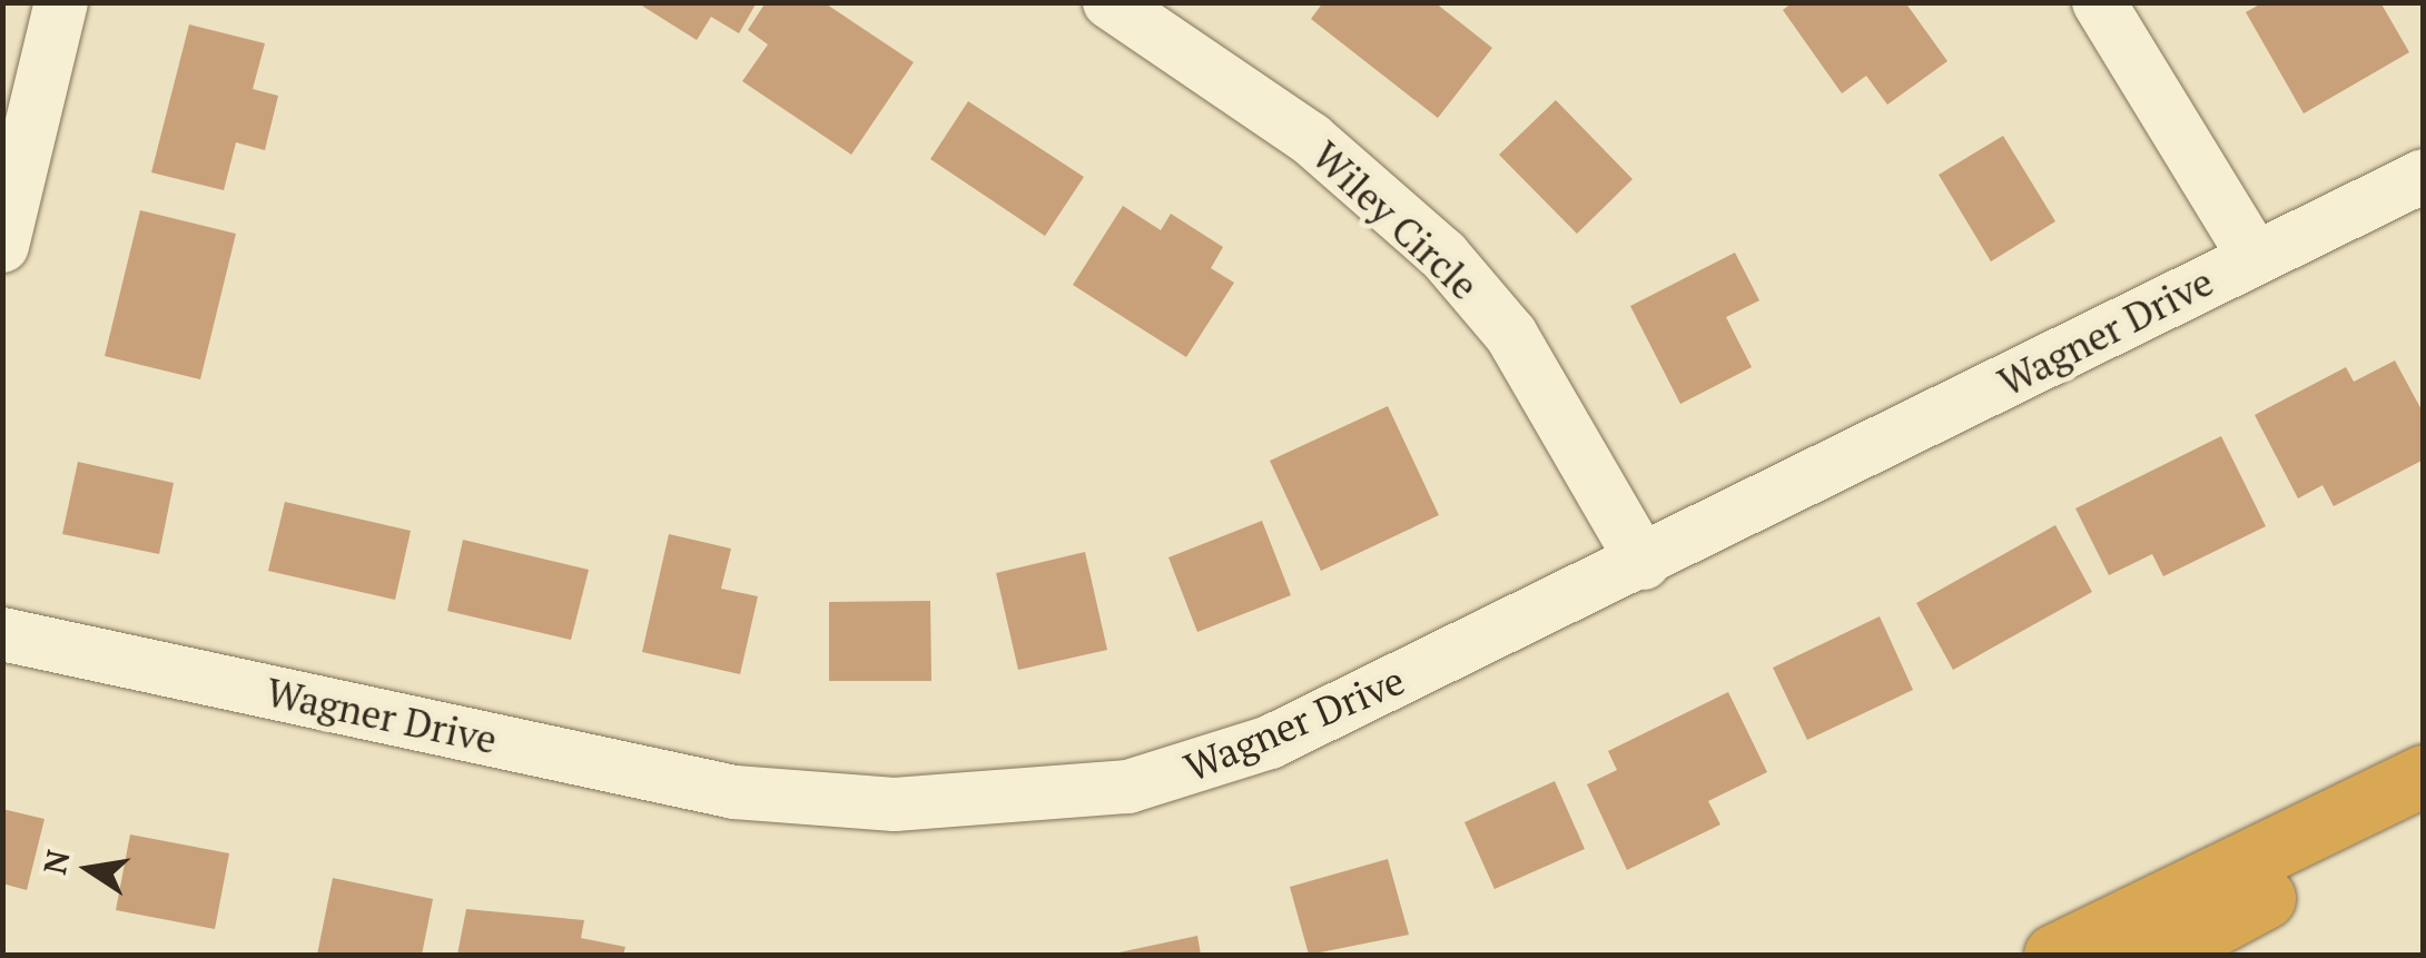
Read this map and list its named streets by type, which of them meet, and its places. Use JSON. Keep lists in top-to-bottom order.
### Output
{
  "streets": {
    "street": ["Wiley Circle", "Wagner Drive"]
  },
  "crossings": [
    ["Wiley Circle", "Wagner Drive"]
  ],
  "north": "left"
}
